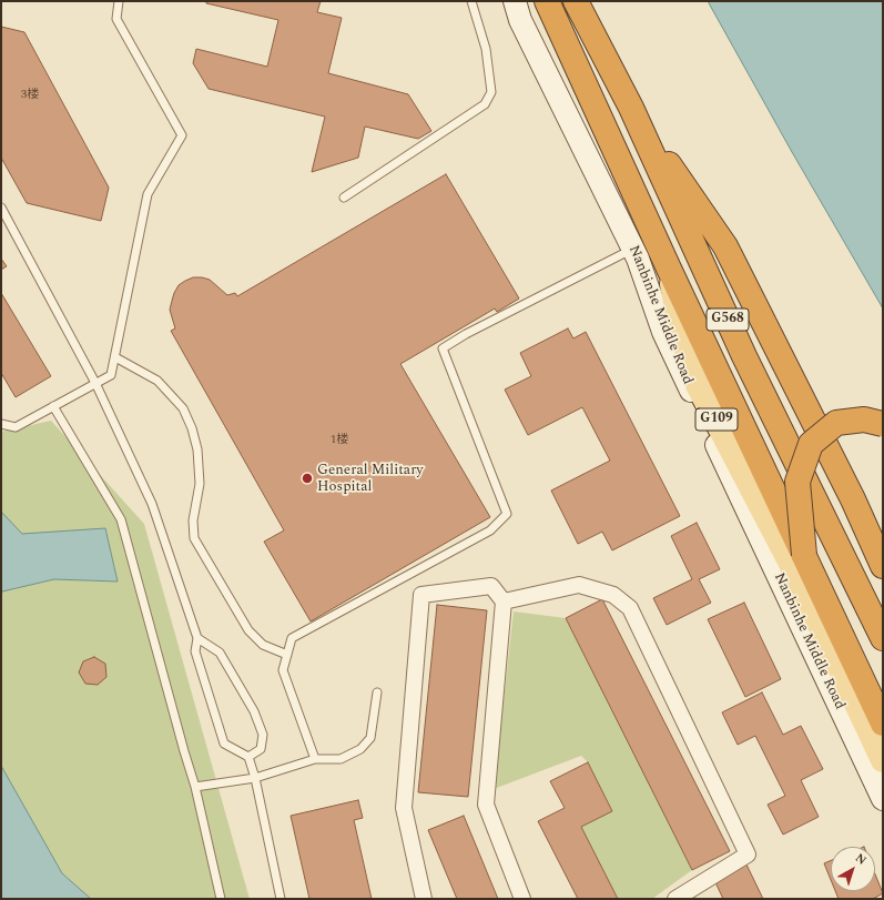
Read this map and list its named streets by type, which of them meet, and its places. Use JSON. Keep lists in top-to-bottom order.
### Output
{
  "streets": {
    "highway": ["Nanbinhe Middle Road", "G568"]
  },
  "places": ["General Military Hospital"],
  "house_numbers": ["3楼", "1楼"],
  "north": "top right"
}
